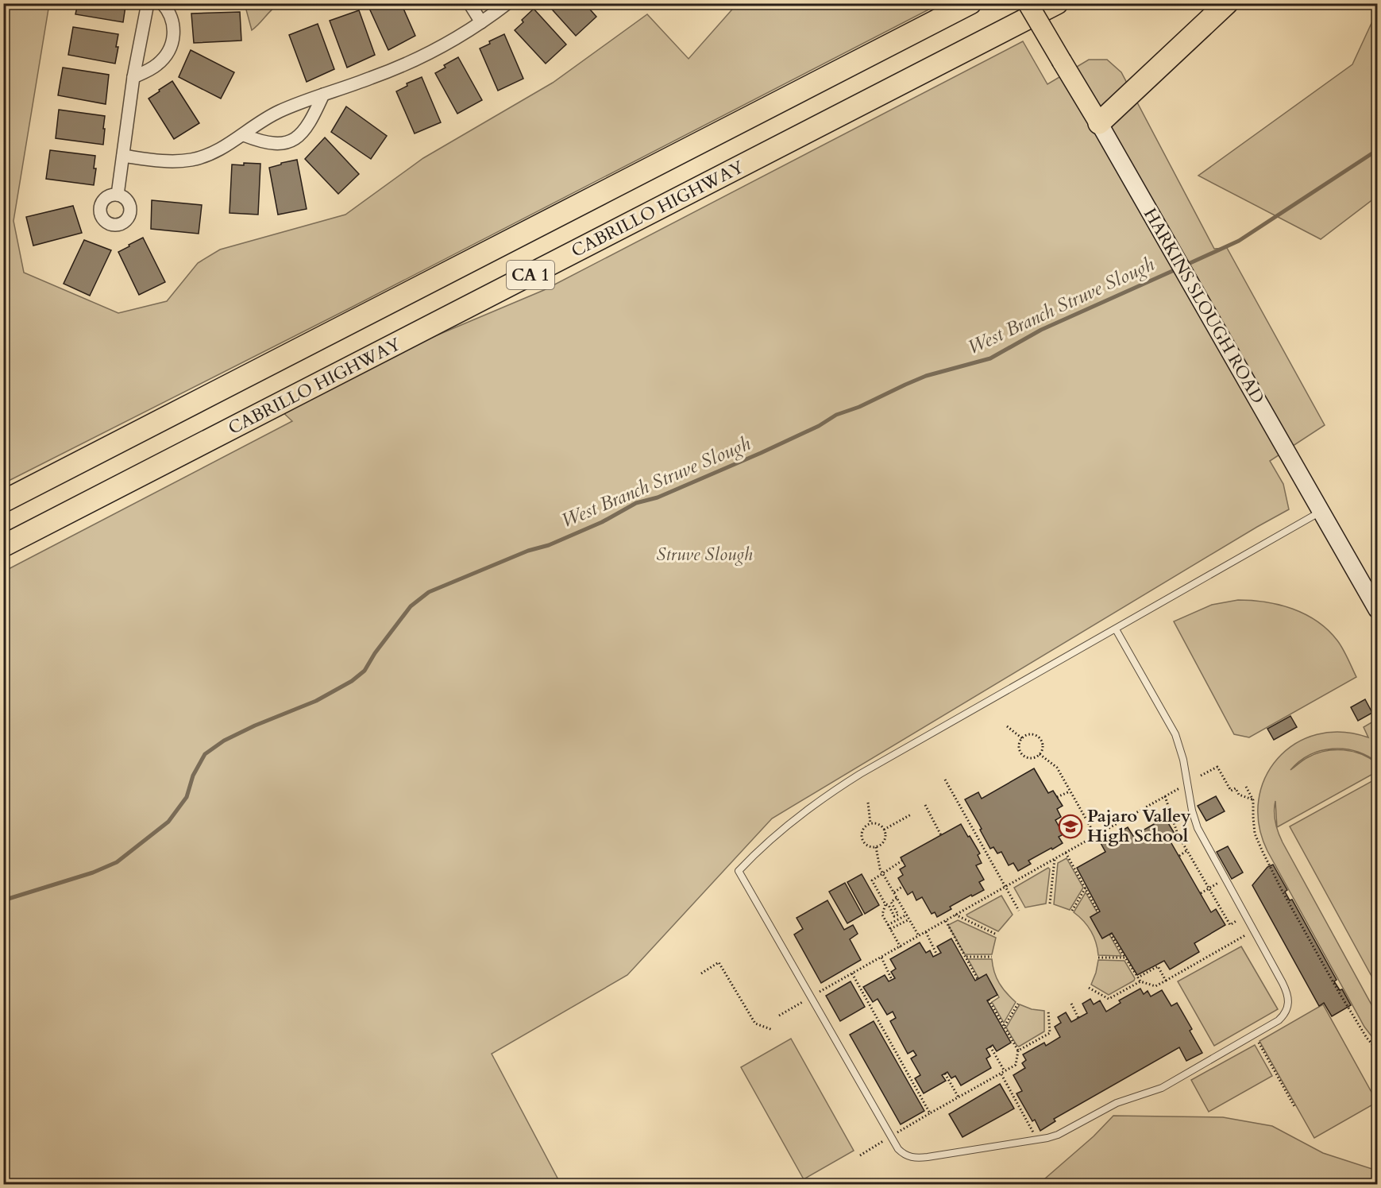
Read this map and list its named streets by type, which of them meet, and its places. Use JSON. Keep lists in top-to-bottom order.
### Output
{
  "streets": {
    "highway": ["CABRILLO HIGHWAY", "CA 1"],
    "main road": ["HARKINS SLOUGH ROAD"]
  },
  "water": ["West Branch Struve Slough"],
  "parks": ["Struve Slough"],
  "places": {
    "school or university": ["Pajaro Valley High School"]
  }
}
